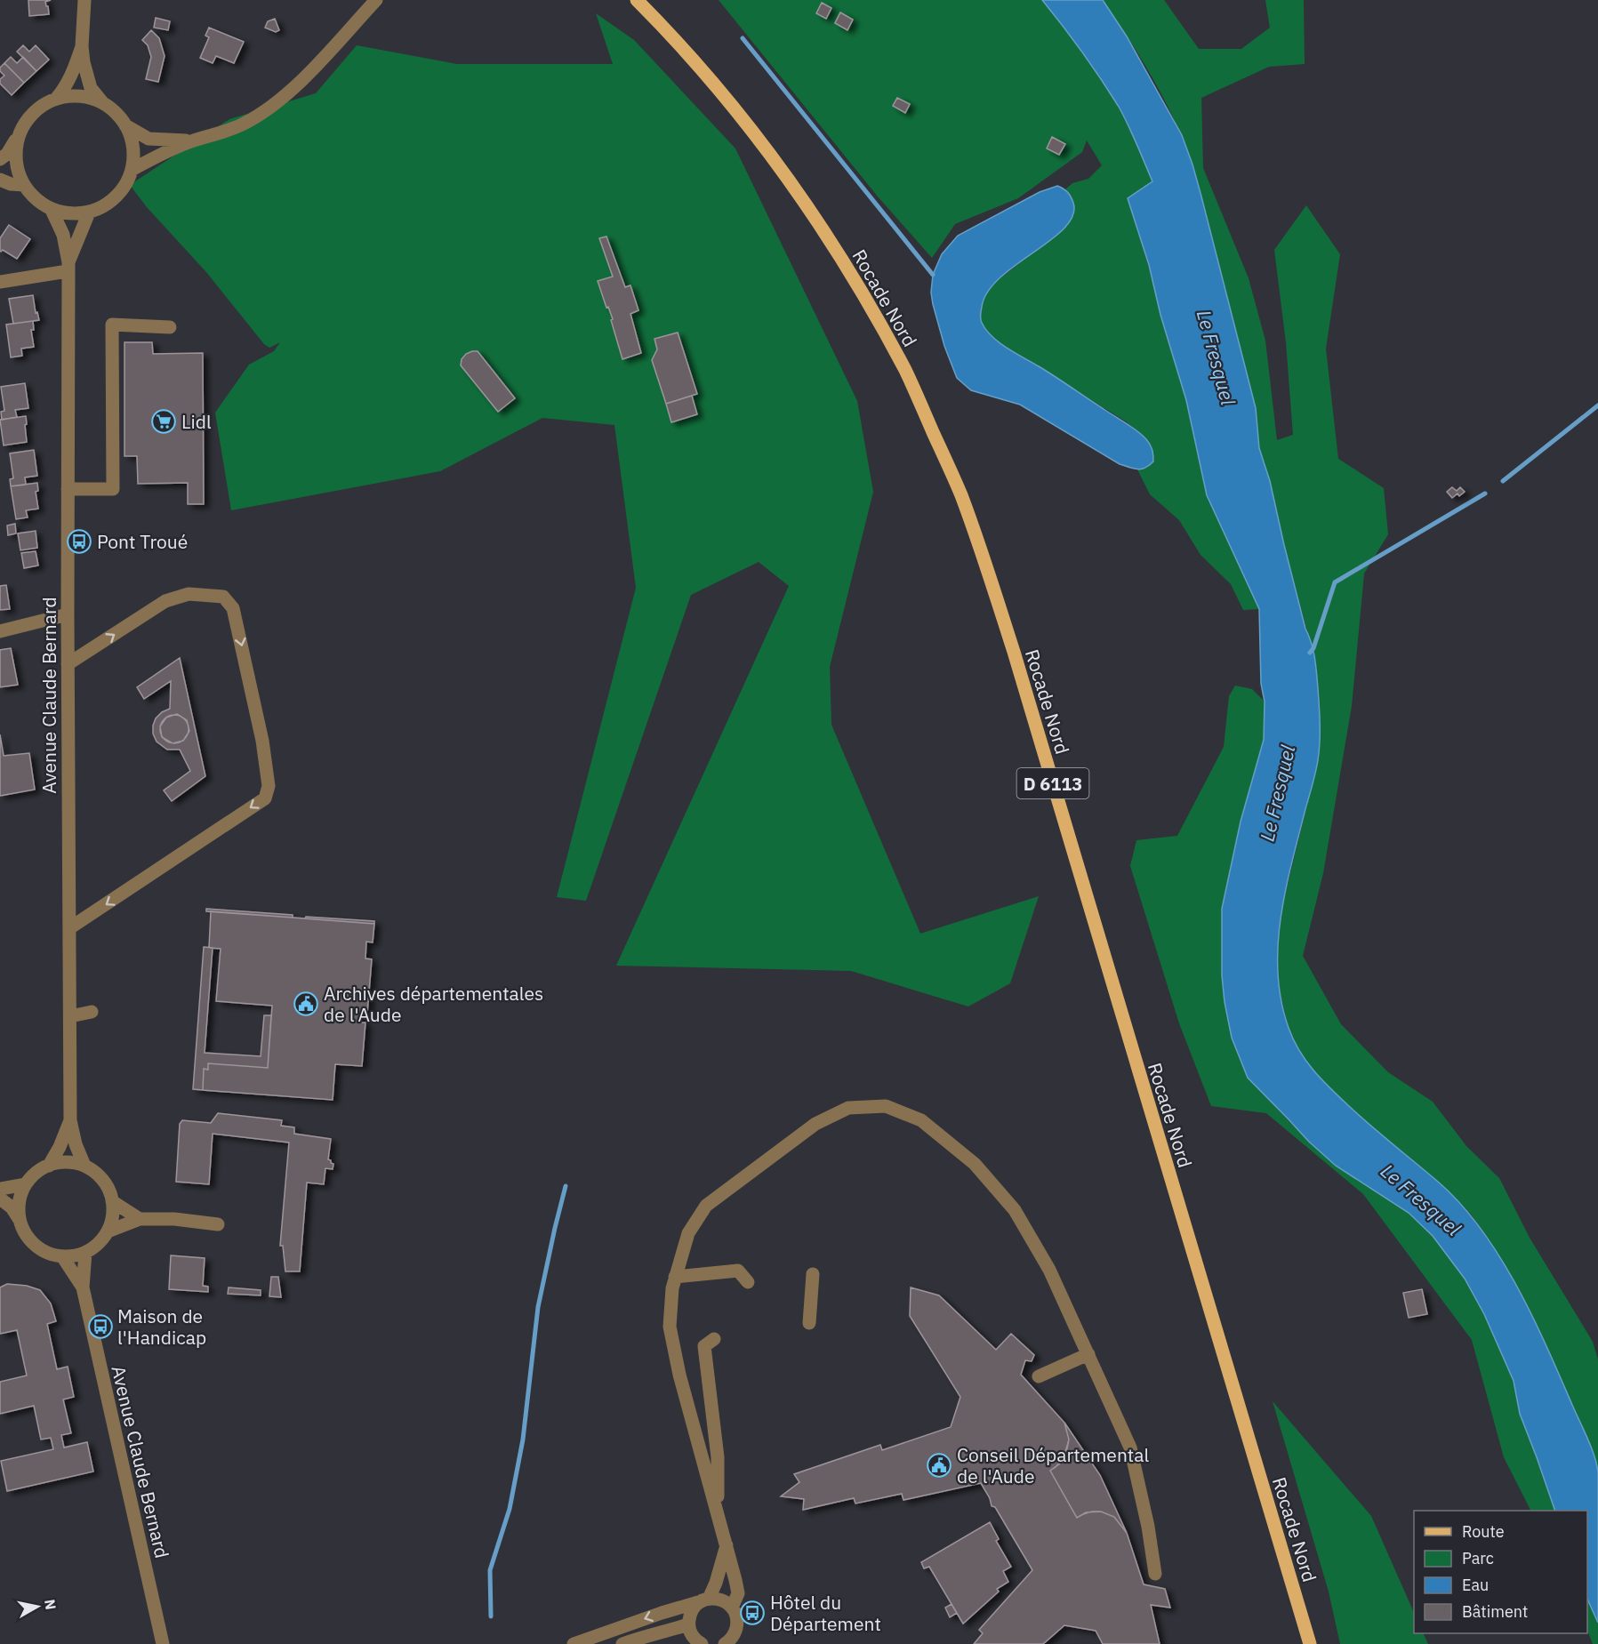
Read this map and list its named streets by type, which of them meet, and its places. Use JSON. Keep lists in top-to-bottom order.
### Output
{
  "streets": {
    "main road": ["Rocade Nord", "D 6113"],
    "street": ["Avenue Claude Bernard"]
  },
  "water": ["Le Fresquel"],
  "places": {
    "supermarket": ["Lidl"],
    "bus stop": ["Pont Troué", "Maison de l'Handicap", "Hôtel du Département"],
    "public building": ["Archives départementales de l'Aude", "Conseil Départemental de l'Aude"]
  },
  "legend": [
    "Route",
    "Parc",
    "Eau",
    "Bâtiment"
  ],
  "north": "right"
}
